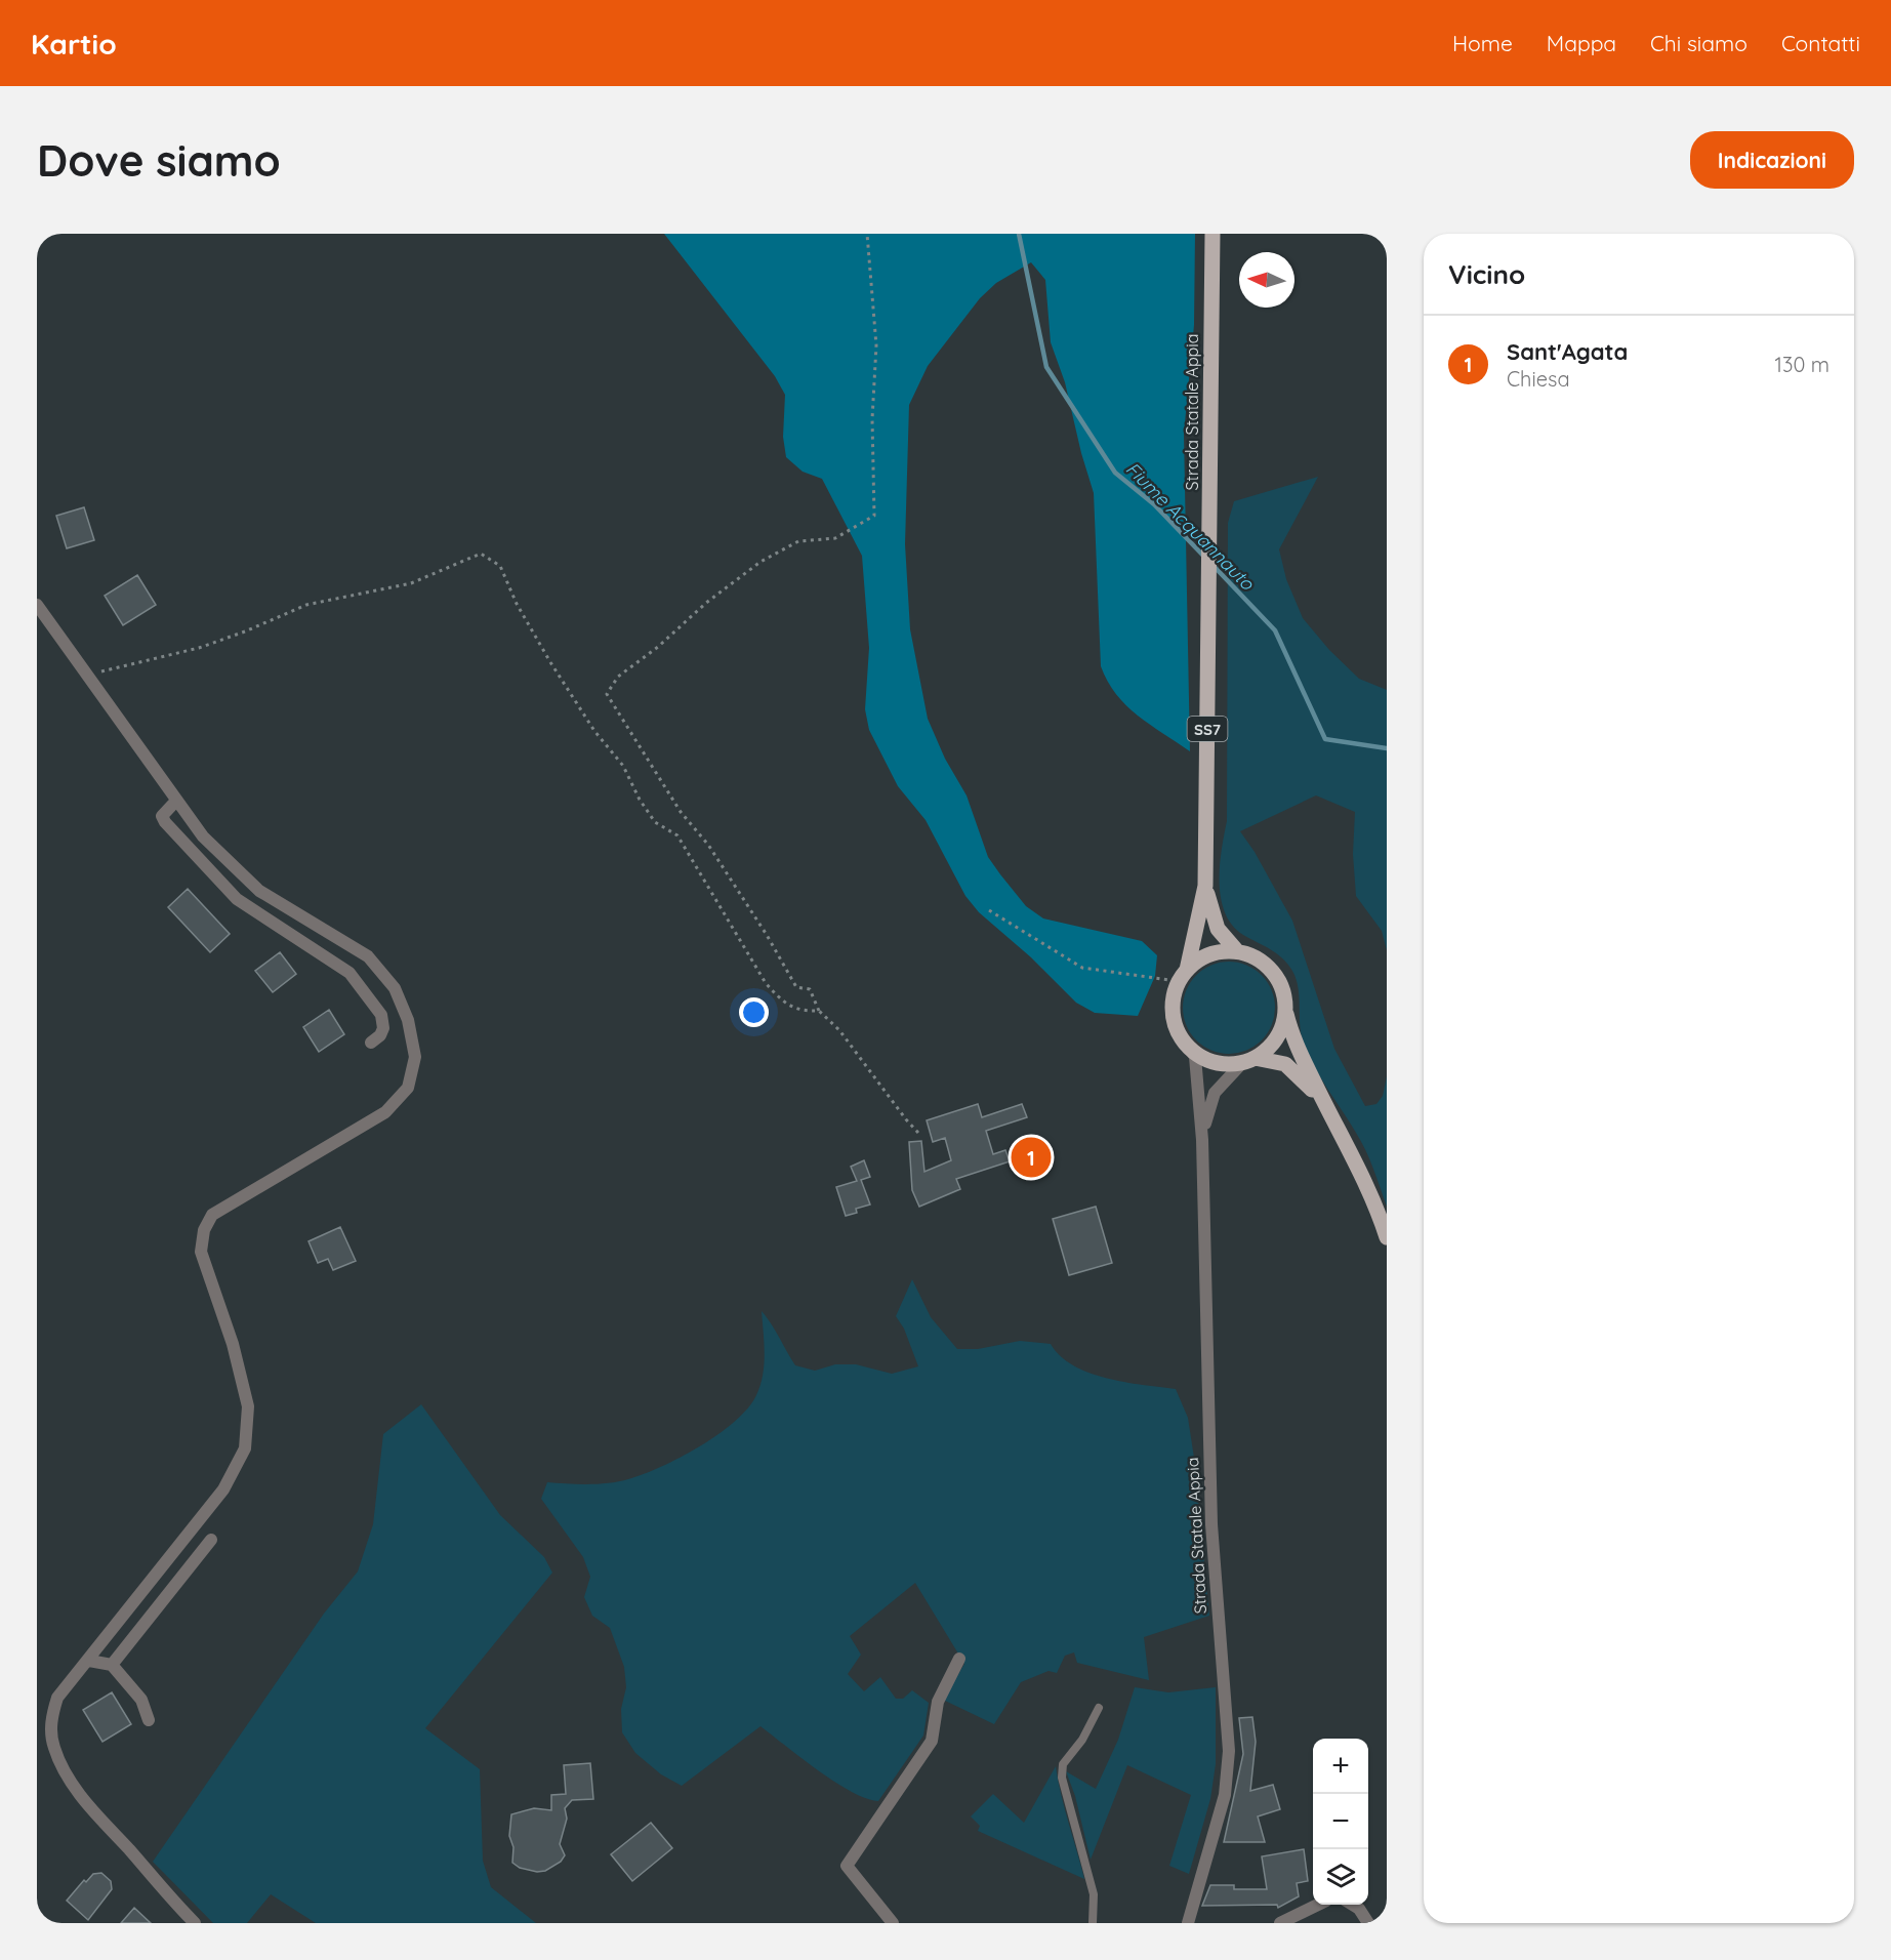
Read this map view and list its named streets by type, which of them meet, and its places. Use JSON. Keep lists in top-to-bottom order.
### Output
{
  "streets": {
    "main road": ["Strada Statale Appia", "SS7"]
  },
  "crossings": [
    ["Strada Statale Appia", "SS7"]
  ],
  "water": ["Fiume Acquannauto"],
  "north": "left",
  "page": {
    "header": "Kartio",
    "nav": [
      "Home",
      "Mappa",
      "Chi siamo",
      "Contatti"
    ],
    "buttons": "Indicazioni",
    "title": "Dove siamo",
    "heading": "Vicino",
    "list": [
      {
        "mark": "1",
        "name": "Sant'Agata",
        "note": "Chiesa",
        "value": "130 m"
      }
    ],
    "pins": "1",
    "map_buttons": ["+", "−"]
  }
}
